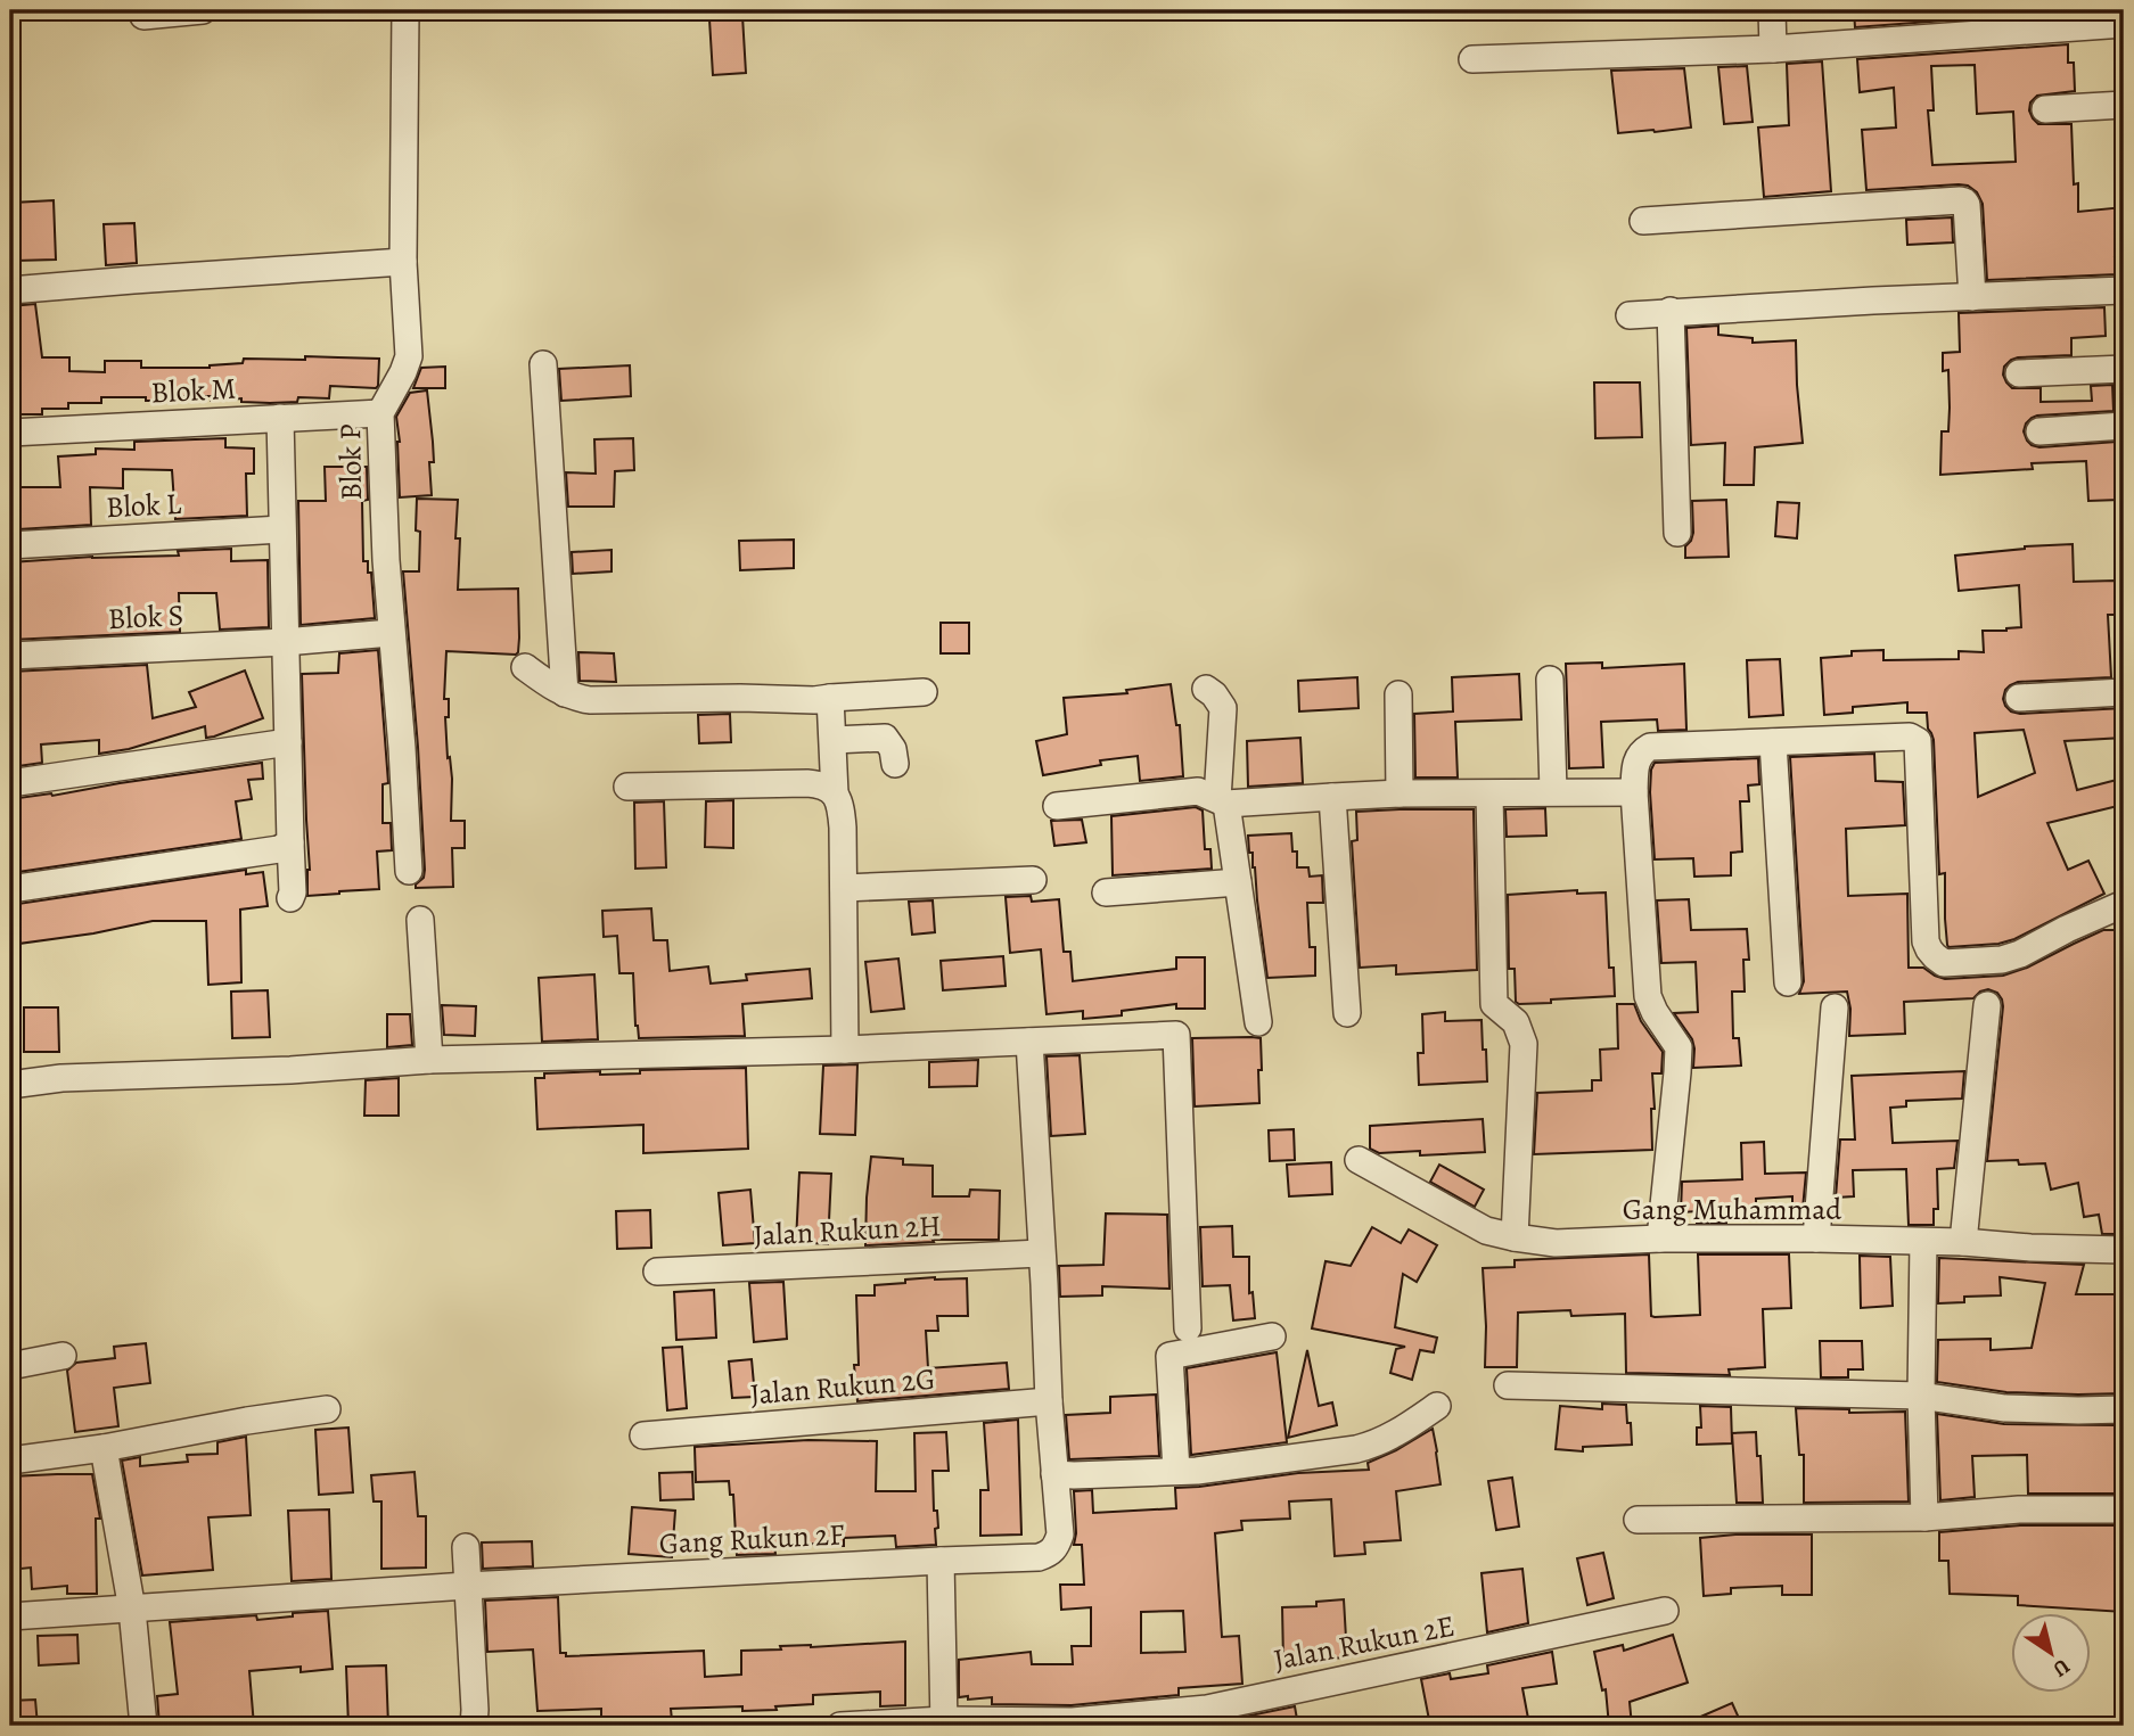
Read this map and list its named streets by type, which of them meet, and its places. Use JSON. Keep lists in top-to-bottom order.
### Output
{
  "streets": {
    "street": [
      "Blok M",
      "Blok P",
      "Blok L",
      "Blok S",
      "Gang Muhammad",
      "Jalan Rukun 2H",
      "Jalan Rukun 2G",
      "Gang Rukun 2F",
      "Jalan Rukun 2E"
    ]
  },
  "crossings": [
    ["Blok M", "Blok P"],
    ["Blok P", "Blok S"]
  ],
  "north": "bottom right"
}
